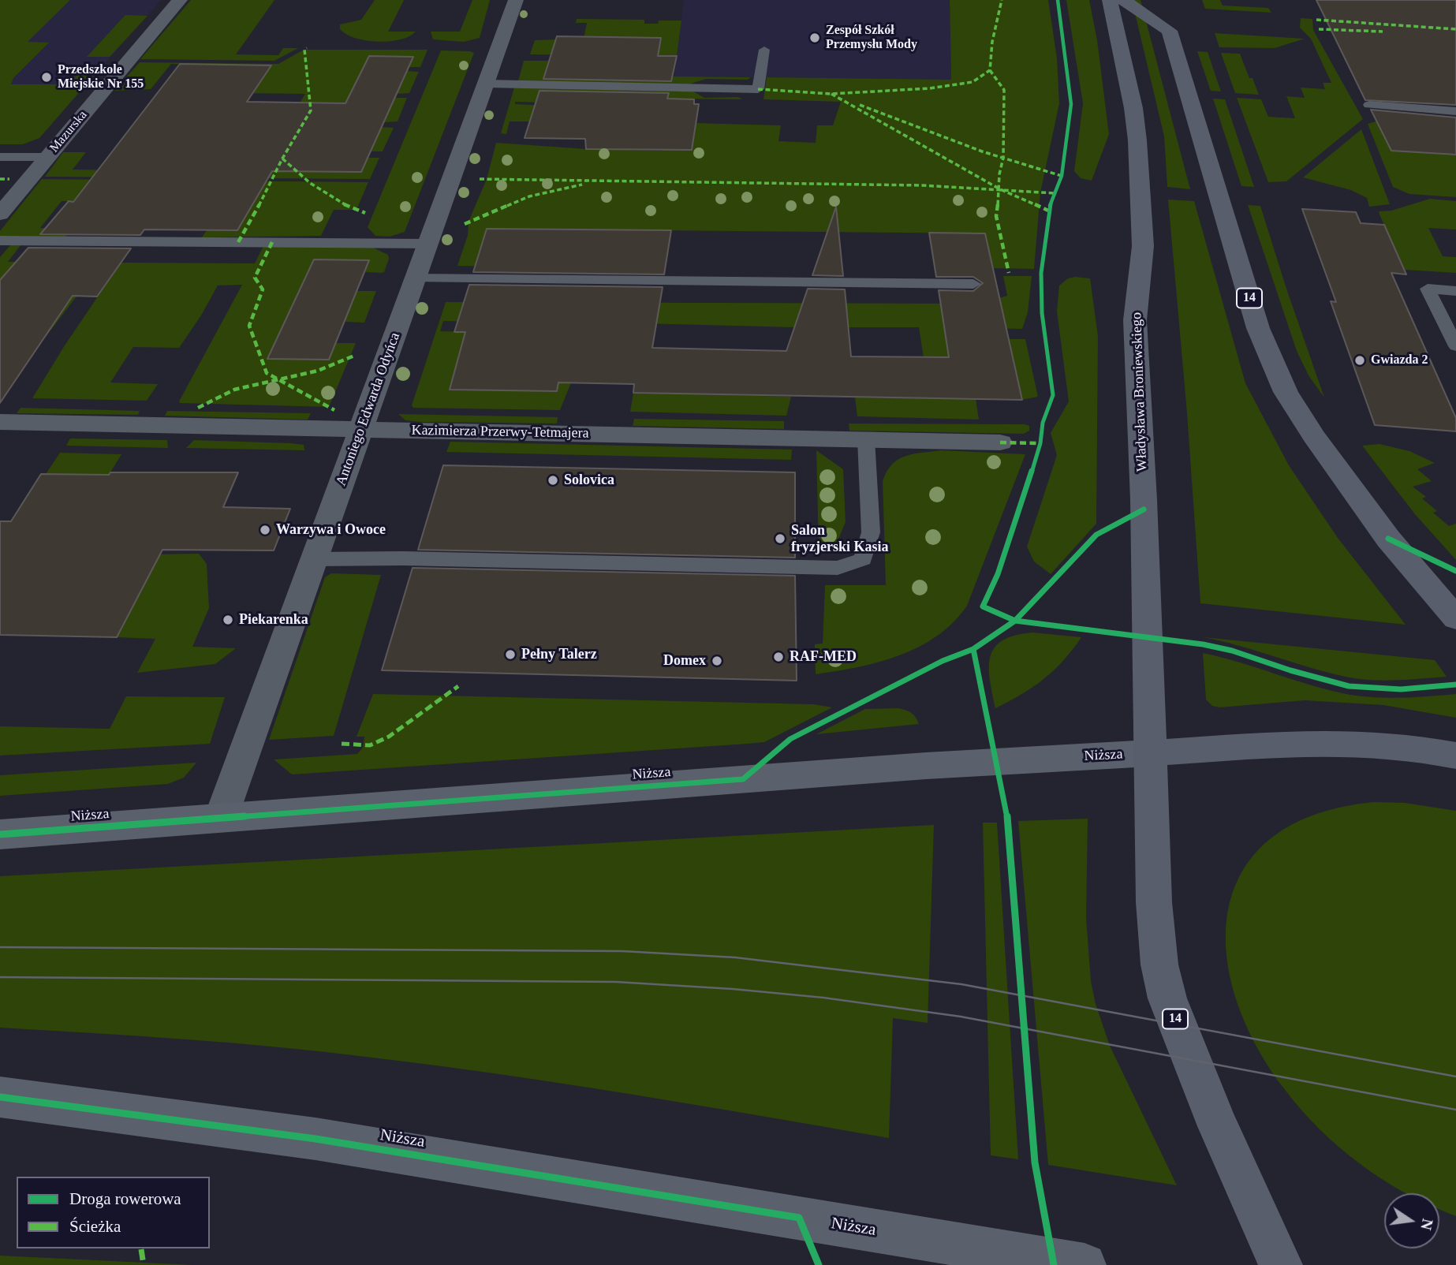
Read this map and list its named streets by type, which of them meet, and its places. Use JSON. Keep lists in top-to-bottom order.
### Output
{
  "streets": {
    "main road": ["14", "Władysława Broniewskiego"],
    "street": [
      "Mazurska",
      "Antoniego Edwarda Odyńca",
      "Kazimierza Przerwy-Tetmajera",
      "Niższa"
    ]
  },
  "crossings": [
    ["14", "Władysława Broniewskiego"],
    ["14", "Niższa"],
    ["Władysława Broniewskiego", "Niższa"],
    ["Antoniego Edwarda Odyńca", "Kazimierza Przerwy-Tetmajera"],
    ["Antoniego Edwarda Odyńca", "Niższa"]
  ],
  "places": [
    "Zespół Szkół Przemysłu Mody",
    "Przedszkole Miejskie Nr 155",
    "Gwiazda 2",
    "Solovica",
    "Warzywa i Owoce",
    "Salon fryzjerski Kasia",
    "Piekarenka",
    "Pełny Talerz",
    "RAF-MED",
    "Domex"
  ],
  "legend": ["Droga rowerowa", "Ścieżka"],
  "north": "right"
}
